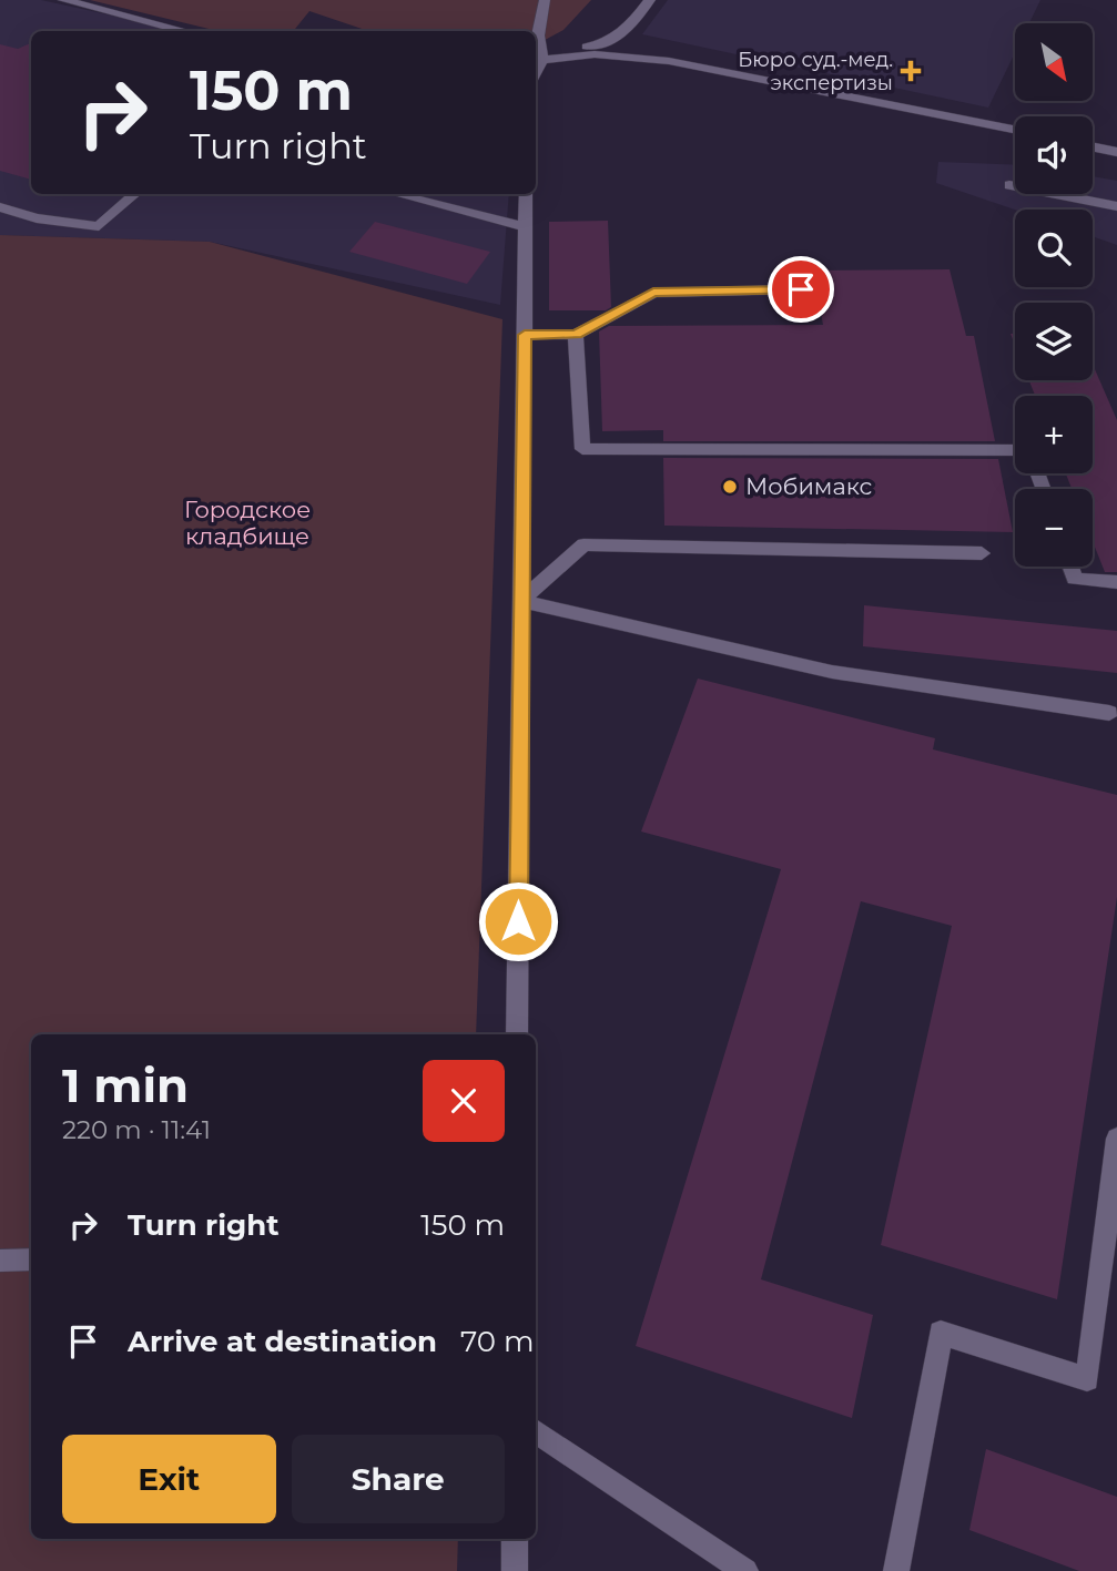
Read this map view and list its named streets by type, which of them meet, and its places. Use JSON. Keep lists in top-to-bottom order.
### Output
{
  "parks": ["Городское кладбище"],
  "places": {
    "health": ["Бюро суд.-мед. экспертизы"],
    "other": ["Мобимакс"]
  },
  "north": "bottom right",
  "page": {
    "map_buttons": ["+", "−"],
    "turn": ["150 m", "Turn right"],
    "heading": ["1 min", "220 m · 11:41"],
    "list": [
      {
        "name": "Turn right",
        "value": "150 m"
      },
      {
        "name": "Arrive at destination",
        "value": "70 m"
      }
    ],
    "buttons": ["Exit", "Share"]
  }
}
